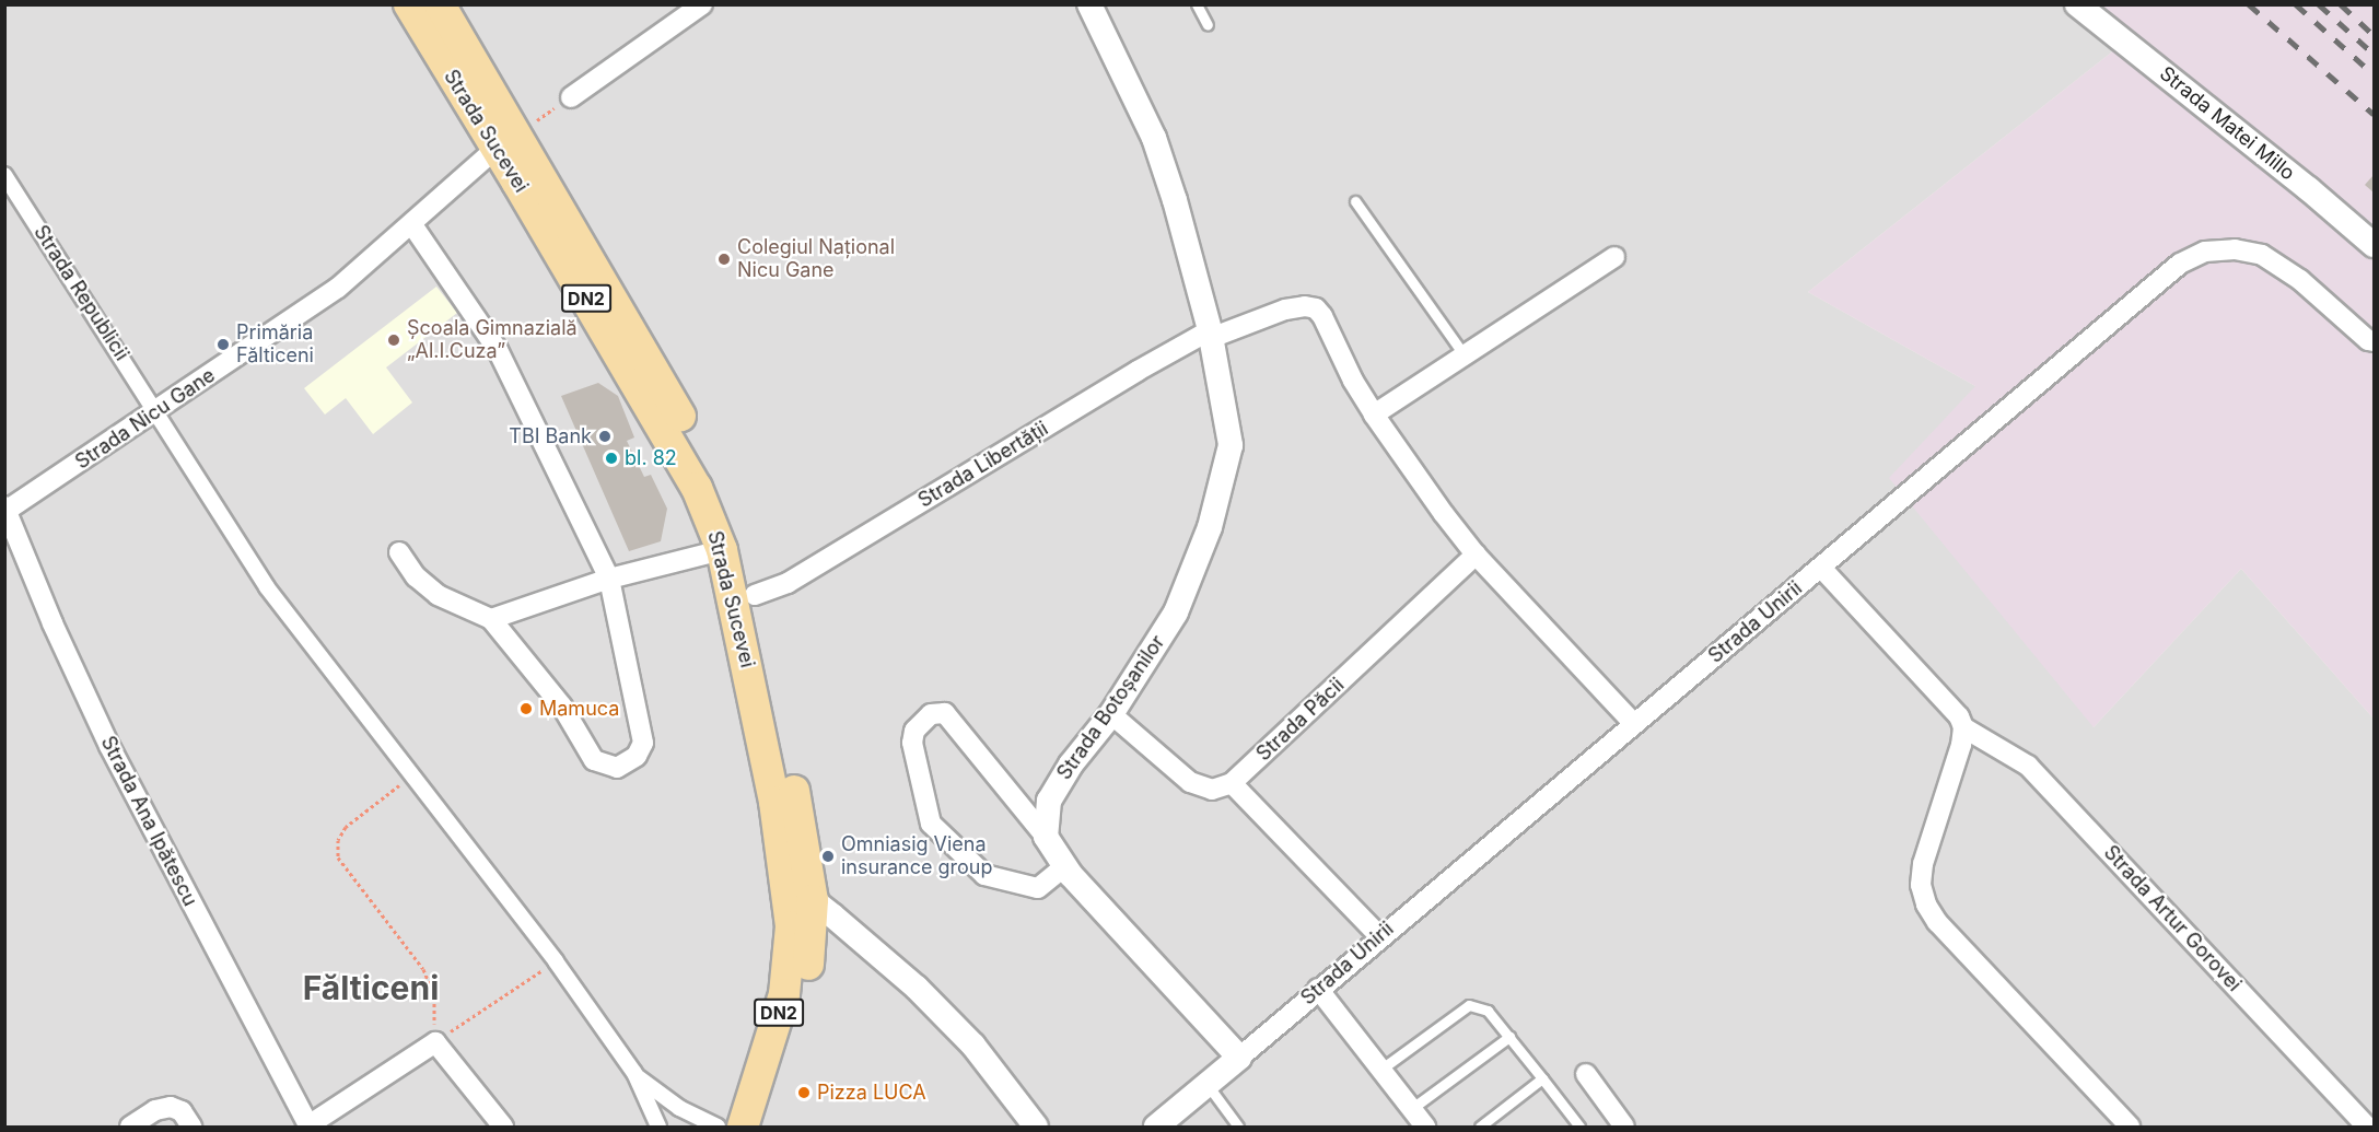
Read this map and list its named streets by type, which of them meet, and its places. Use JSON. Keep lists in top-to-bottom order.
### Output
{
  "streets": {
    "main road": ["Strada Sucevei", "DN2"],
    "street": [
      "Strada Matei Millo",
      "Strada Republicii",
      "Strada Nicu Gane",
      "Strada Libertății",
      "Strada Unirii",
      "Strada Botoșanilor",
      "Strada Păcii",
      "Strada Ana Ipătescu",
      "Strada Artur Gorovei"
    ]
  },
  "crossings": [
    ["Strada Sucevei", "DN2"],
    ["Strada Sucevei", "Strada Nicu Gane"],
    ["Strada Sucevei", "Strada Libertății"],
    ["Strada Republicii", "Strada Nicu Gane"],
    ["Strada Nicu Gane", "Strada Ana Ipătescu"],
    ["Strada Libertății", "Strada Botoșanilor"],
    ["Strada Unirii", "Strada Artur Gorovei"]
  ],
  "districts": ["Fălticeni"],
  "places": [
    "Colegiul Național Nicu Gane",
    "Școala Gimnazială „Al.I.Cuza”",
    "Primăria Fălticeni",
    "TBI Bank",
    "bl. 82",
    "Mamuca",
    "Omniasig Viena insurance group",
    "Pizza LUCA"
  ]
}
